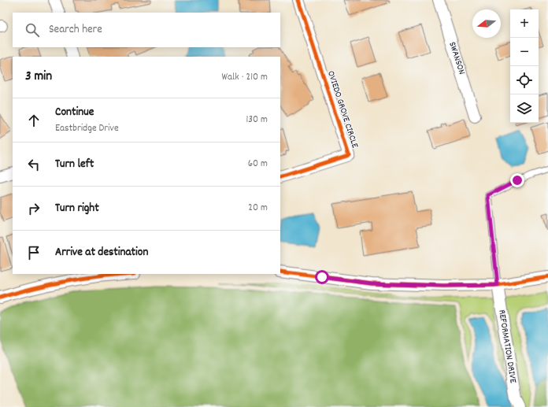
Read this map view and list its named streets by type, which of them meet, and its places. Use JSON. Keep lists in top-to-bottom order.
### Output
{
  "streets": {
    "street": ["SWANSON", "OVIEDO GROVE CIRCLE", "REFORMATION DRIVE"]
  },
  "north": "left",
  "page": {
    "map_buttons": ["+", "−"],
    "search": "Search here",
    "heading": ["3 min", "Walk · 210 m"],
    "list": [
      ["Continue", "Eastbridge Drive", "130 m"],
      ["Turn left", "60 m"],
      ["Turn right", "20 m"],
      "Arrive at destination"
    ]
  }
}
